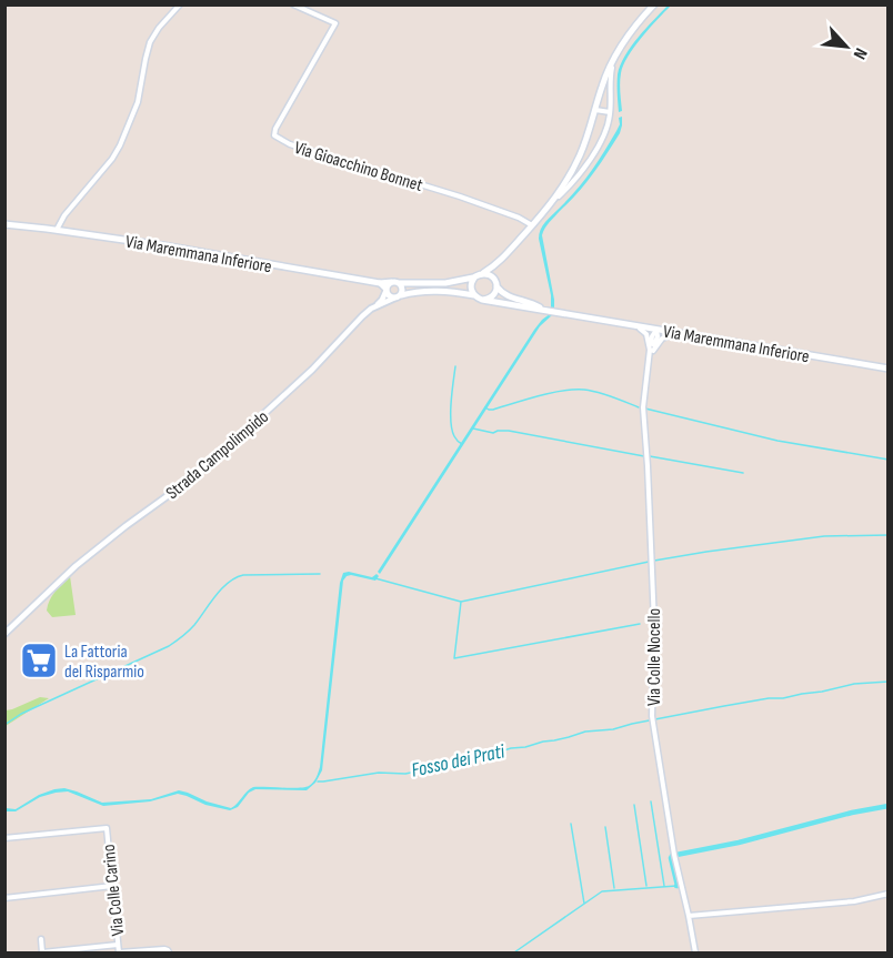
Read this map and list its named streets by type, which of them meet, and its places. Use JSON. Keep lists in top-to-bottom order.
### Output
{
  "streets": {
    "main road": ["Via Maremmana Inferiore"],
    "street": [
      "Via Gioacchino Bonnet",
      "Strada Campolimpido",
      "Via Colle Nocello",
      "Via Colle Carino"
    ]
  },
  "crossings": [
    ["Via Maremmana Inferiore", "Strada Campolimpido"]
  ],
  "water": ["Fosso dei Prati"],
  "places": {
    "supermarket": ["La Fattoria del Risparmio"]
  },
  "north": "bottom right"
}
